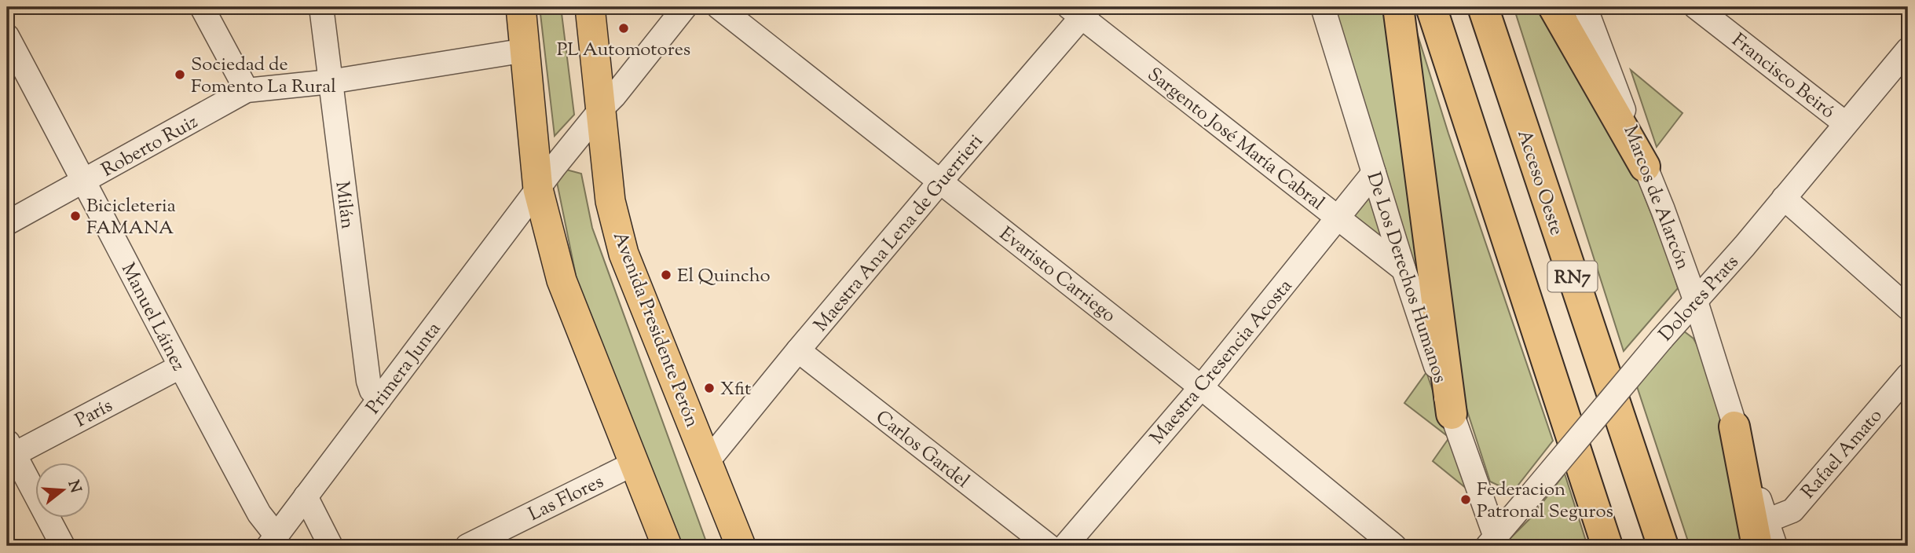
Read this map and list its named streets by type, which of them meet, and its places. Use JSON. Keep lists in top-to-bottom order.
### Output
{
  "streets": {
    "highway": ["Acceso Oeste", "RN7"],
    "main road": ["Avenida Presidente Perón"],
    "street": [
      "Francisco Beiró",
      "Sargento José María Cabral",
      "Roberto Ruiz",
      "Marcos de Alarcón",
      "Milán",
      "Maestra Ana Lena de Guerrieri",
      "Evaristo Carriego",
      "De Los Derechos Humanos",
      "Dolores Prats",
      "Manuel Láinez",
      "Maestra Cresencia Acosta",
      "Primera Junta",
      "París",
      "Carlos Gardel",
      "Rafael Amato",
      "Las Flores"
    ]
  },
  "crossings": [
    ["Francisco Beiró", "Dolores Prats"],
    ["Sargento José María Cabral", "Maestra Ana Lena de Guerrieri"],
    ["Sargento José María Cabral", "De Los Derechos Humanos"],
    ["Sargento José María Cabral", "Maestra Cresencia Acosta"],
    ["Roberto Ruiz", "Milán"],
    ["Roberto Ruiz", "Manuel Láinez"],
    ["Marcos de Alarcón", "Dolores Prats"],
    ["Milán", "Primera Junta"],
    ["Maestra Ana Lena de Guerrieri", "Evaristo Carriego"],
    ["Maestra Ana Lena de Guerrieri", "Avenida Presidente Perón"],
    ["Maestra Ana Lena de Guerrieri", "Carlos Gardel"],
    ["Evaristo Carriego", "Maestra Cresencia Acosta"],
    ["De Los Derechos Humanos", "Dolores Prats"],
    ["De Los Derechos Humanos", "Maestra Cresencia Acosta"],
    ["Manuel Láinez", "Primera Junta"],
    ["Manuel Láinez", "París"],
    ["Avenida Presidente Perón", "Primera Junta"]
  ],
  "places": [
    "PL Automotores",
    "Sociedad de Fomento La Rural",
    "Bicicleteria FAMANA",
    "El Quincho",
    "Xfit",
    "Federacion Patronal Seguros"
  ],
  "north": "right"
}
